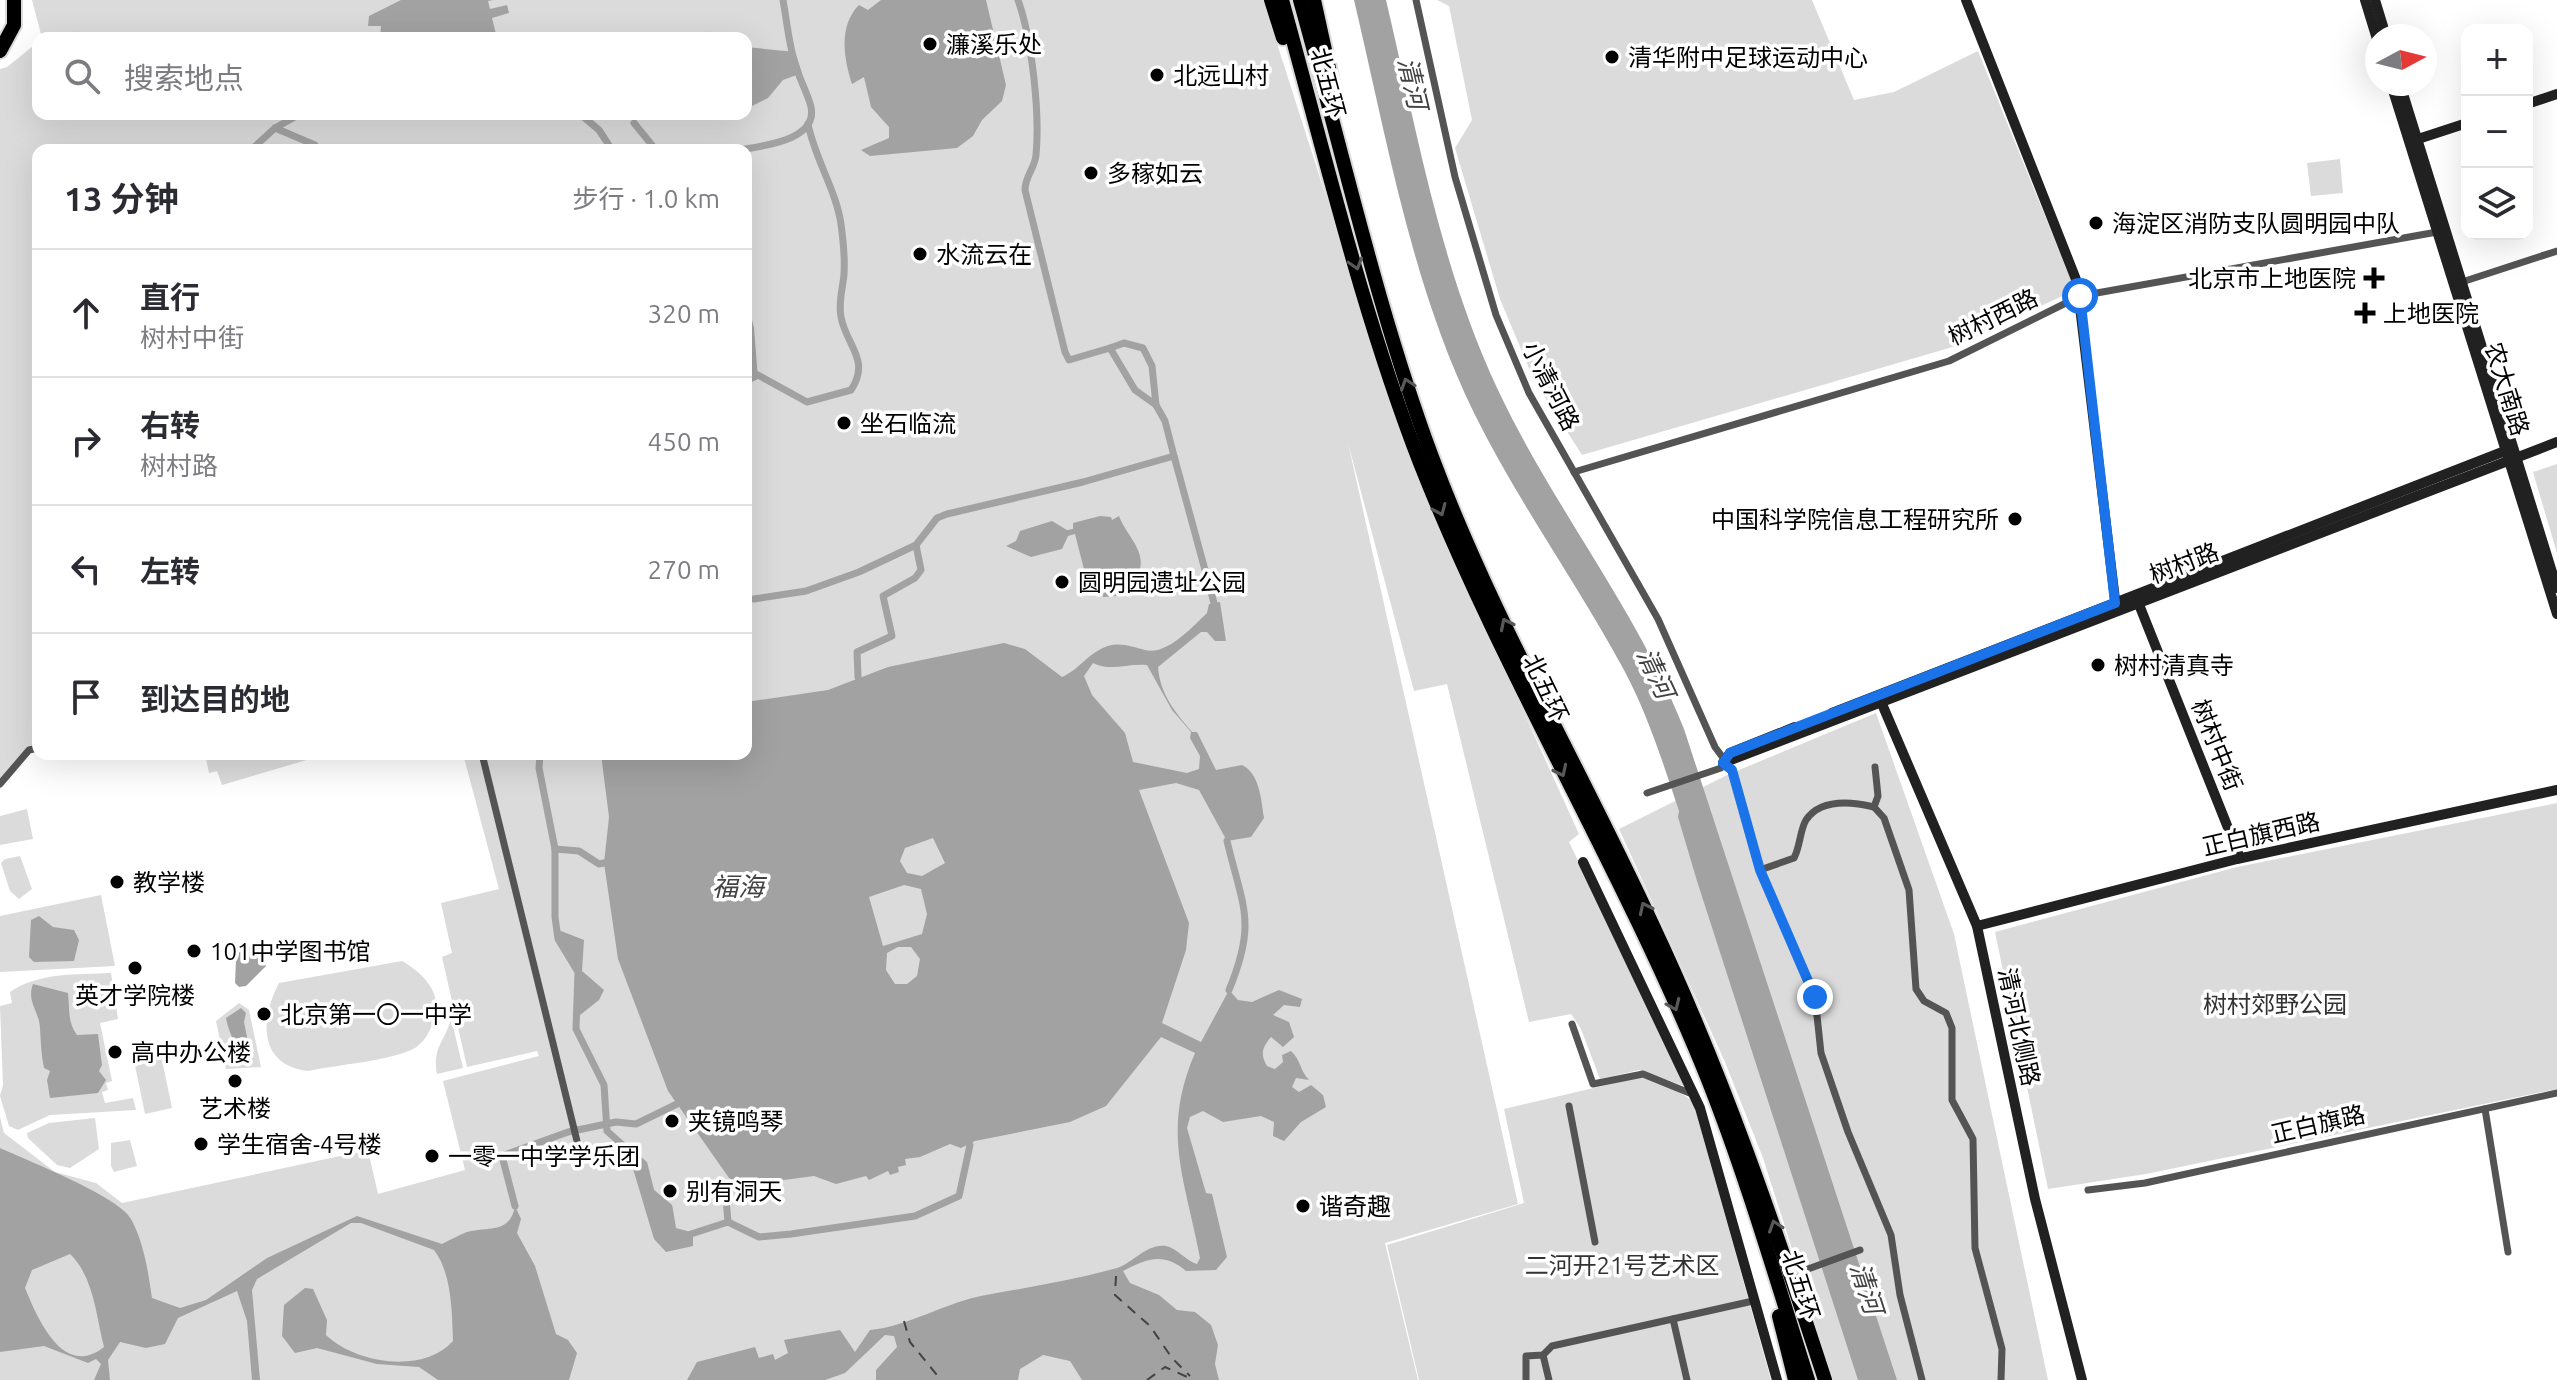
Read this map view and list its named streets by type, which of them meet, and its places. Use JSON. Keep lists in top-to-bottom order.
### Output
{
  "streets": {
    "highway": ["北五环"],
    "street": [
      "树村西路",
      "小清河路",
      "农大南路",
      "树村路",
      "树村中街",
      "正白旗西路",
      "清河北侧路",
      "正白旗路"
    ]
  },
  "crossings": [
    ["树村西路", "小清河路"],
    ["树村西路", "农大南路"],
    ["小清河路", "树村路"],
    ["农大南路", "树村路"],
    ["树村路", "树村中街"],
    ["树村路", "清河北侧路"],
    ["树村中街", "正白旗西路"],
    ["正白旗西路", "清河北侧路"]
  ],
  "water": ["清河", "福海"],
  "parks": ["树村郊野公园", "二河开21号艺术区"],
  "places": {
    "other": [
      "濂溪乐处",
      "清华附中足球运动中心",
      "北远山村",
      "多稼如云",
      "海淀区消防支队圆明园中队",
      "水流云在",
      "坐石临流",
      "中国科学院信息工程研究所",
      "圆明园遗址公园",
      "树村清真寺",
      "教学楼",
      "101中学图书馆",
      "英才学院楼",
      "北京第一〇一中学",
      "高中办公楼",
      "艺术楼",
      "夹镜鸣琴",
      "学生宿舍-4号楼",
      "一零一中学学乐团",
      "别有洞天",
      "谐奇趣"
    ],
    "health": ["北京市上地医院", "上地医院"]
  },
  "north": "right",
  "page": {
    "map_buttons": ["+", "−"],
    "search": "搜索地点",
    "heading": ["13 分钟", "步行 · 1.0 km"],
    "list": [
      ["直行", "树村中街", "320 m"],
      ["右转", "树村路", "450 m"],
      ["左转", "270 m"],
      "到达目的地"
    ]
  }
}
